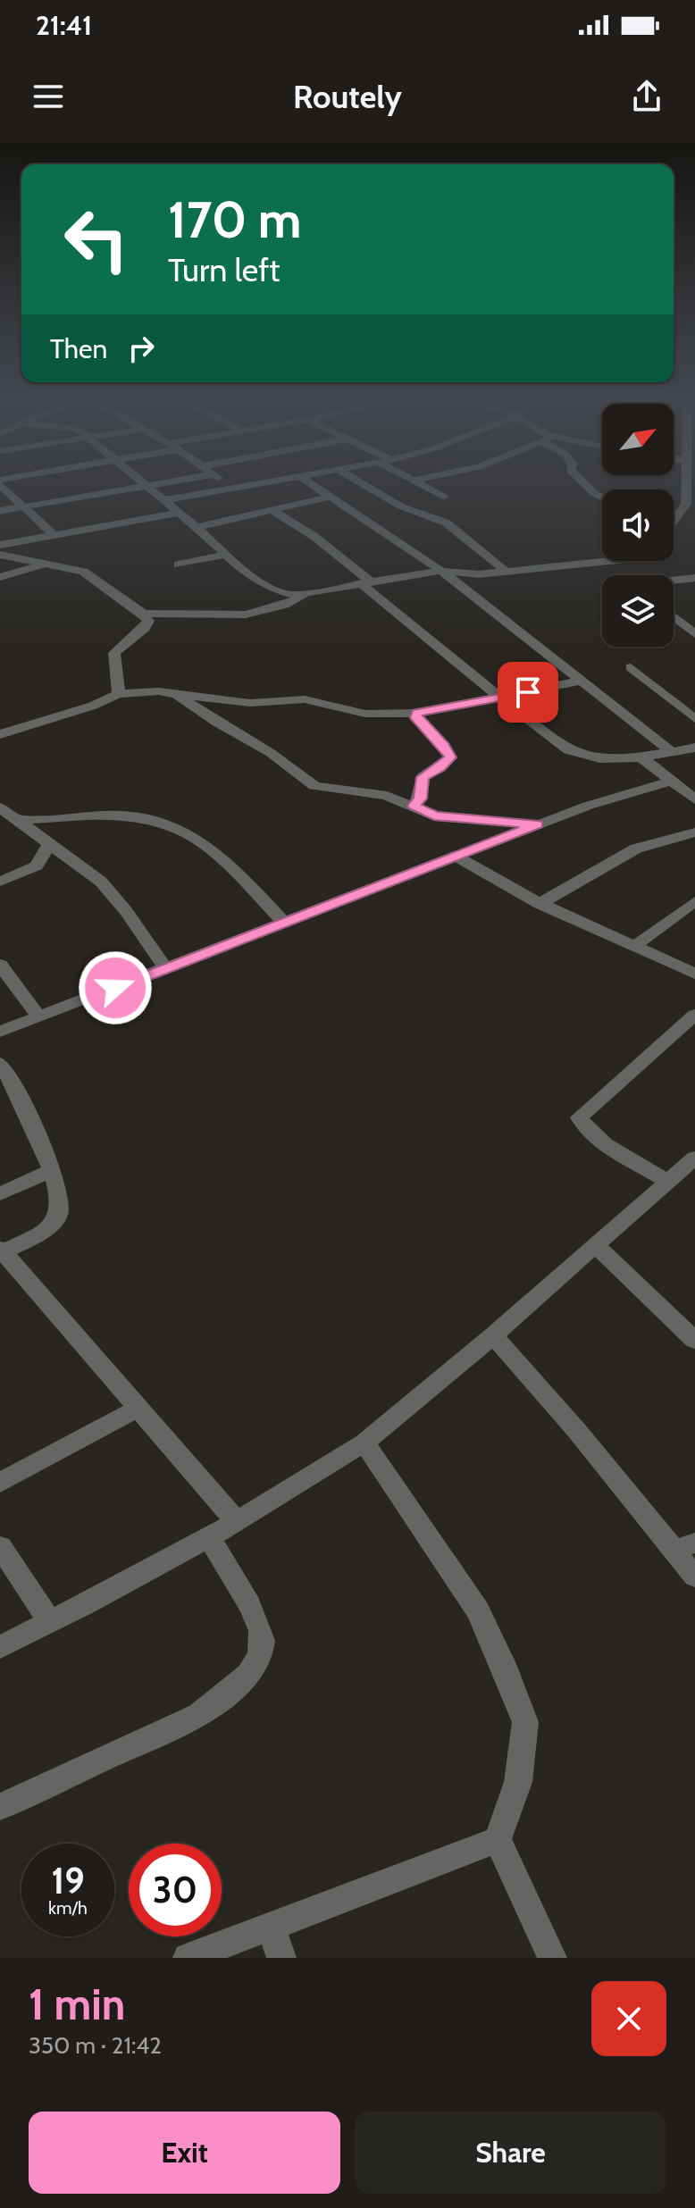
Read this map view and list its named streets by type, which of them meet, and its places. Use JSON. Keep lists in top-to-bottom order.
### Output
{
  "north": "top right",
  "page": {
    "status": "21:41",
    "header": "Routely",
    "turn": ["170 m", "Turn left"],
    "then": "Then",
    "speed": "19 km/h",
    "limit": "30",
    "heading": ["1 min", "350 m · 21:42"],
    "buttons": ["Exit", "Share"]
  }
}
